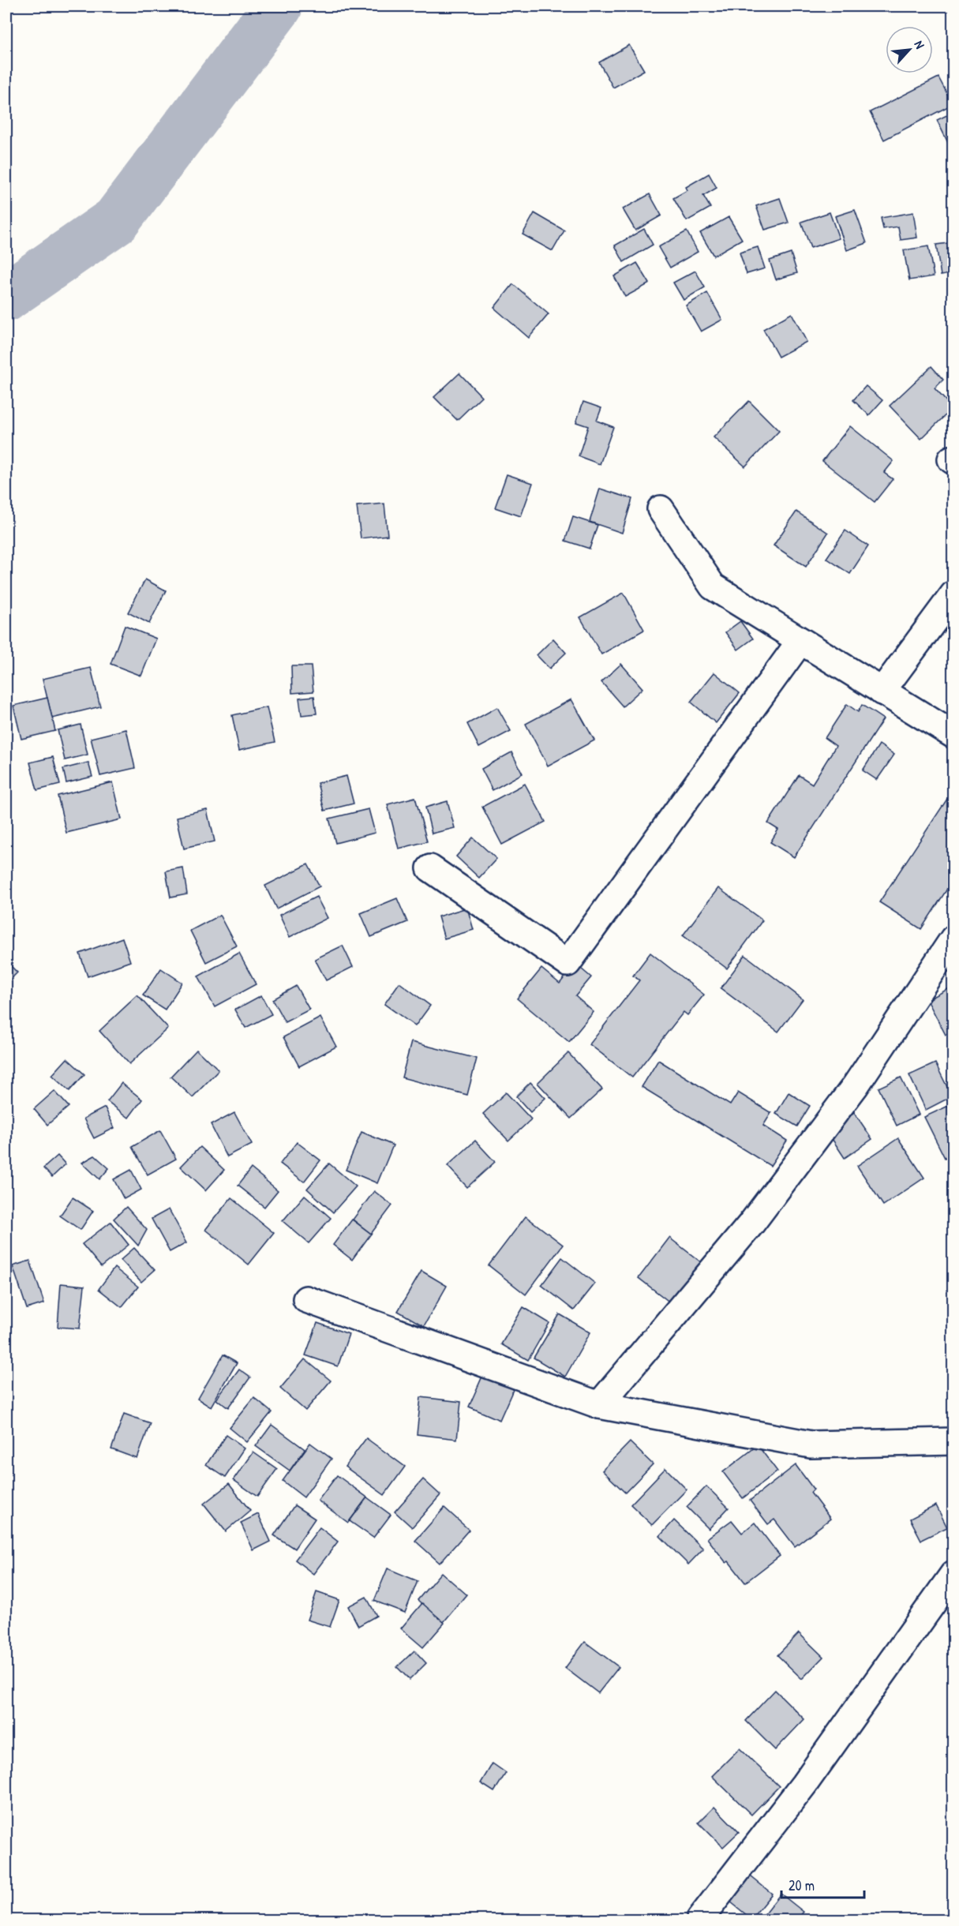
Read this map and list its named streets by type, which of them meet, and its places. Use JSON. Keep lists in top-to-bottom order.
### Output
{
  "scale_bar": "20 m",
  "north": "top right"
}
